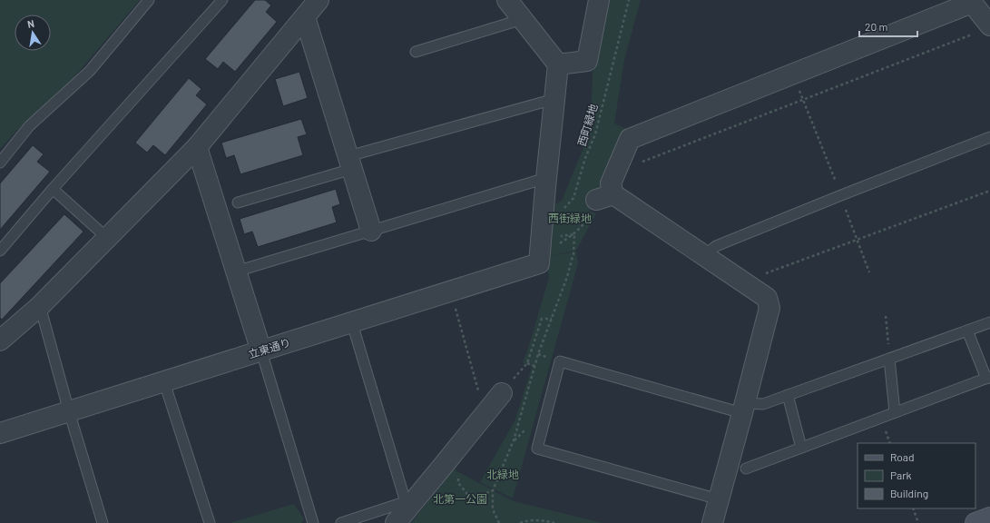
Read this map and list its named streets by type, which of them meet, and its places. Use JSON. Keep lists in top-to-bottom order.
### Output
{
  "streets": {
    "street": ["立東通り"],
    "path": ["西町緑地"]
  },
  "parks": ["西街緑地", "北緑地", "北第一公園"],
  "legend": ["Road", "Park", "Building"],
  "scale_bar": "20 m",
  "north": "top"
}
